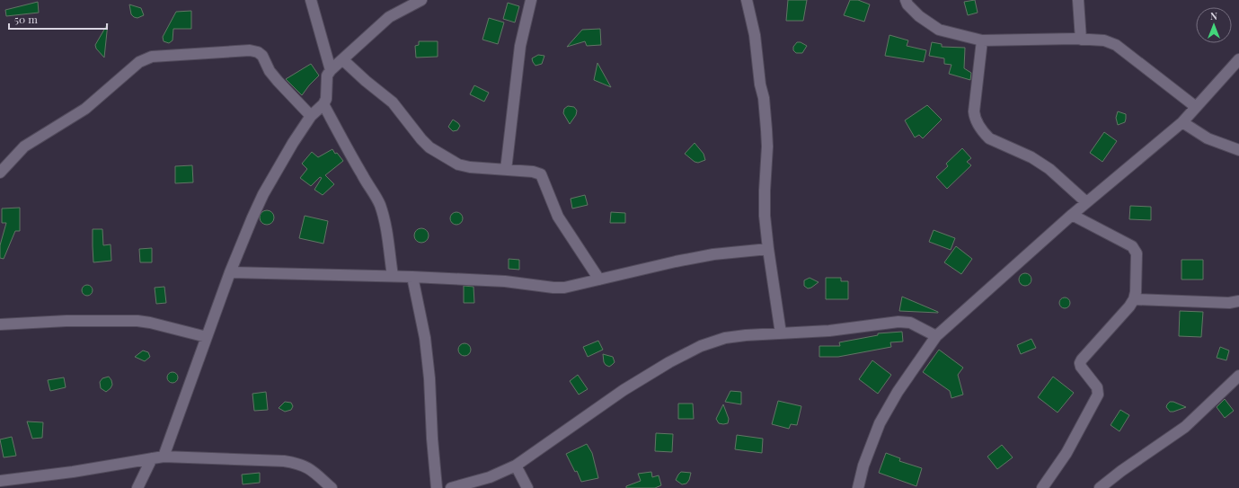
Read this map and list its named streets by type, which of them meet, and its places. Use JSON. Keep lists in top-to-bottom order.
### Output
{
  "scale_bar": "50 m",
  "north": "top"
}
